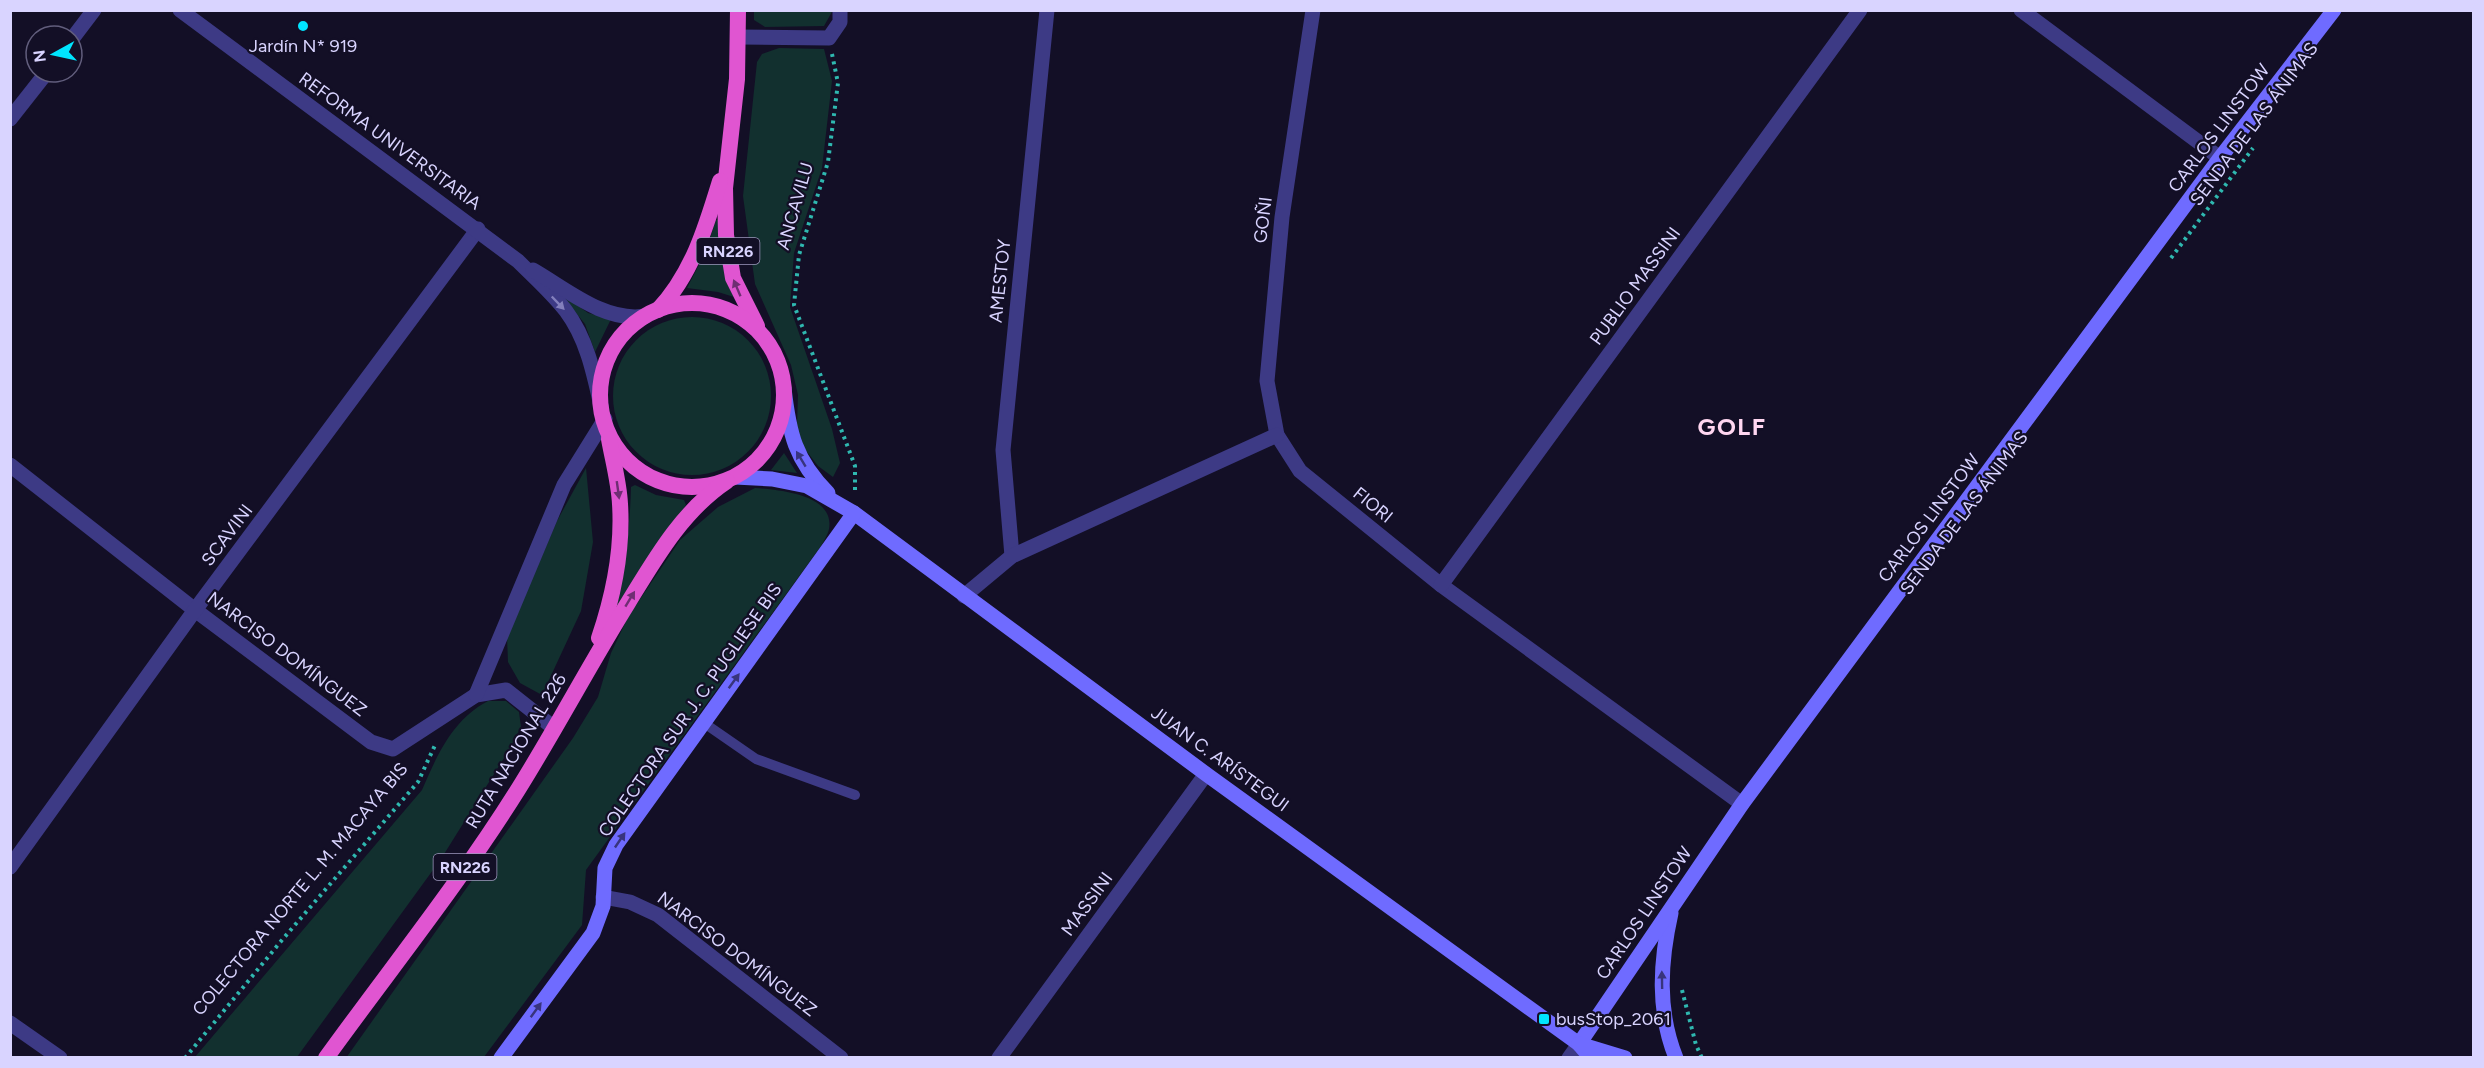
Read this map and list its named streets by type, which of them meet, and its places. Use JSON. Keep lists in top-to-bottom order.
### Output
{
  "streets": {
    "highway": ["RN226", "RUTA NACIONAL 226"],
    "main road": ["CARLOS LINSTOW", "COLECTORA SUR J. C. PUGLIESE BIS", "JUAN C. ARÍSTEGUI"],
    "street": [
      "REFORMA UNIVERSITARIA",
      "GOÑI",
      "AMESTOY",
      "PUBLIO MASSINI",
      "FIORI",
      "SCAVINI",
      "NARCISO DOMÍNGUEZ",
      "MASSINI"
    ],
    "path": ["SENDA DE LAS ÁNIMAS", "ANCAVILU", "COLECTORA NORTE L. M. MACAYA BIS"]
  },
  "crossings": [
    ["CARLOS LINSTOW", "FIORI"],
    ["CARLOS LINSTOW", "JUAN C. ARÍSTEGUI"],
    ["REFORMA UNIVERSITARIA", "SCAVINI"],
    ["REFORMA UNIVERSITARIA", "RUTA NACIONAL 226"],
    ["REFORMA UNIVERSITARIA", "JUAN C. ARÍSTEGUI"],
    ["ANCAVILU", "COLECTORA SUR J. C. PUGLIESE BIS"],
    ["ANCAVILU", "JUAN C. ARÍSTEGUI"],
    ["GOÑI", "FIORI"],
    ["PUBLIO MASSINI", "FIORI"],
    ["SCAVINI", "NARCISO DOMÍNGUEZ"],
    ["NARCISO DOMÍNGUEZ", "COLECTORA SUR J. C. PUGLIESE BIS"],
    ["NARCISO DOMÍNGUEZ", "RUTA NACIONAL 226"],
    ["COLECTORA SUR J. C. PUGLIESE BIS", "JUAN C. ARÍSTEGUI"],
    ["RUTA NACIONAL 226", "JUAN C. ARÍSTEGUI"],
    ["JUAN C. ARÍSTEGUI", "MASSINI"]
  ],
  "one_way": ["COLECTORA SUR J. C. PUGLIESE BIS"],
  "districts": ["GOLF"],
  "places": {
    "other": ["Jardín N* 919"],
    "transit": ["busStop_2061"]
  },
  "north": "left"
}
